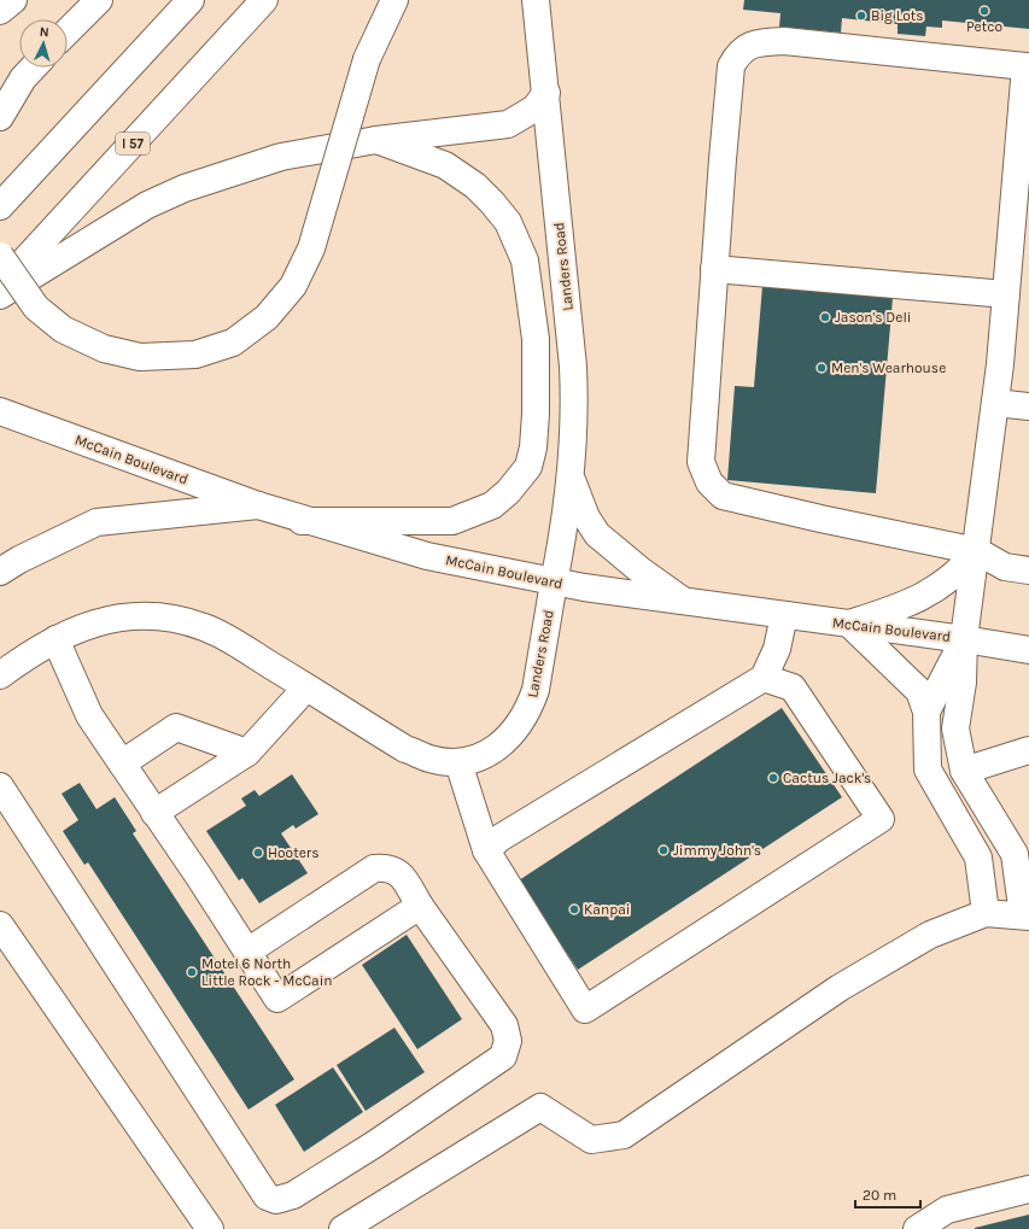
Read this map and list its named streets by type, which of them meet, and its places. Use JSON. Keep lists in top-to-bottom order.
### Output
{
  "streets": {
    "main road": ["I 57", "Landers Road", "McCain Boulevard"]
  },
  "crossings": [
    ["Landers Road", "McCain Boulevard"]
  ],
  "places": [
    "Petco",
    "Big Lots",
    "Jason's Deli",
    "Men's Wearhouse",
    "Cactus Jack's",
    "Jimmy John's",
    "Hooters",
    "Kanpai",
    "Motel 6 North Little Rock - McCain"
  ],
  "scale_bar": "20 m",
  "north": "top"
}
